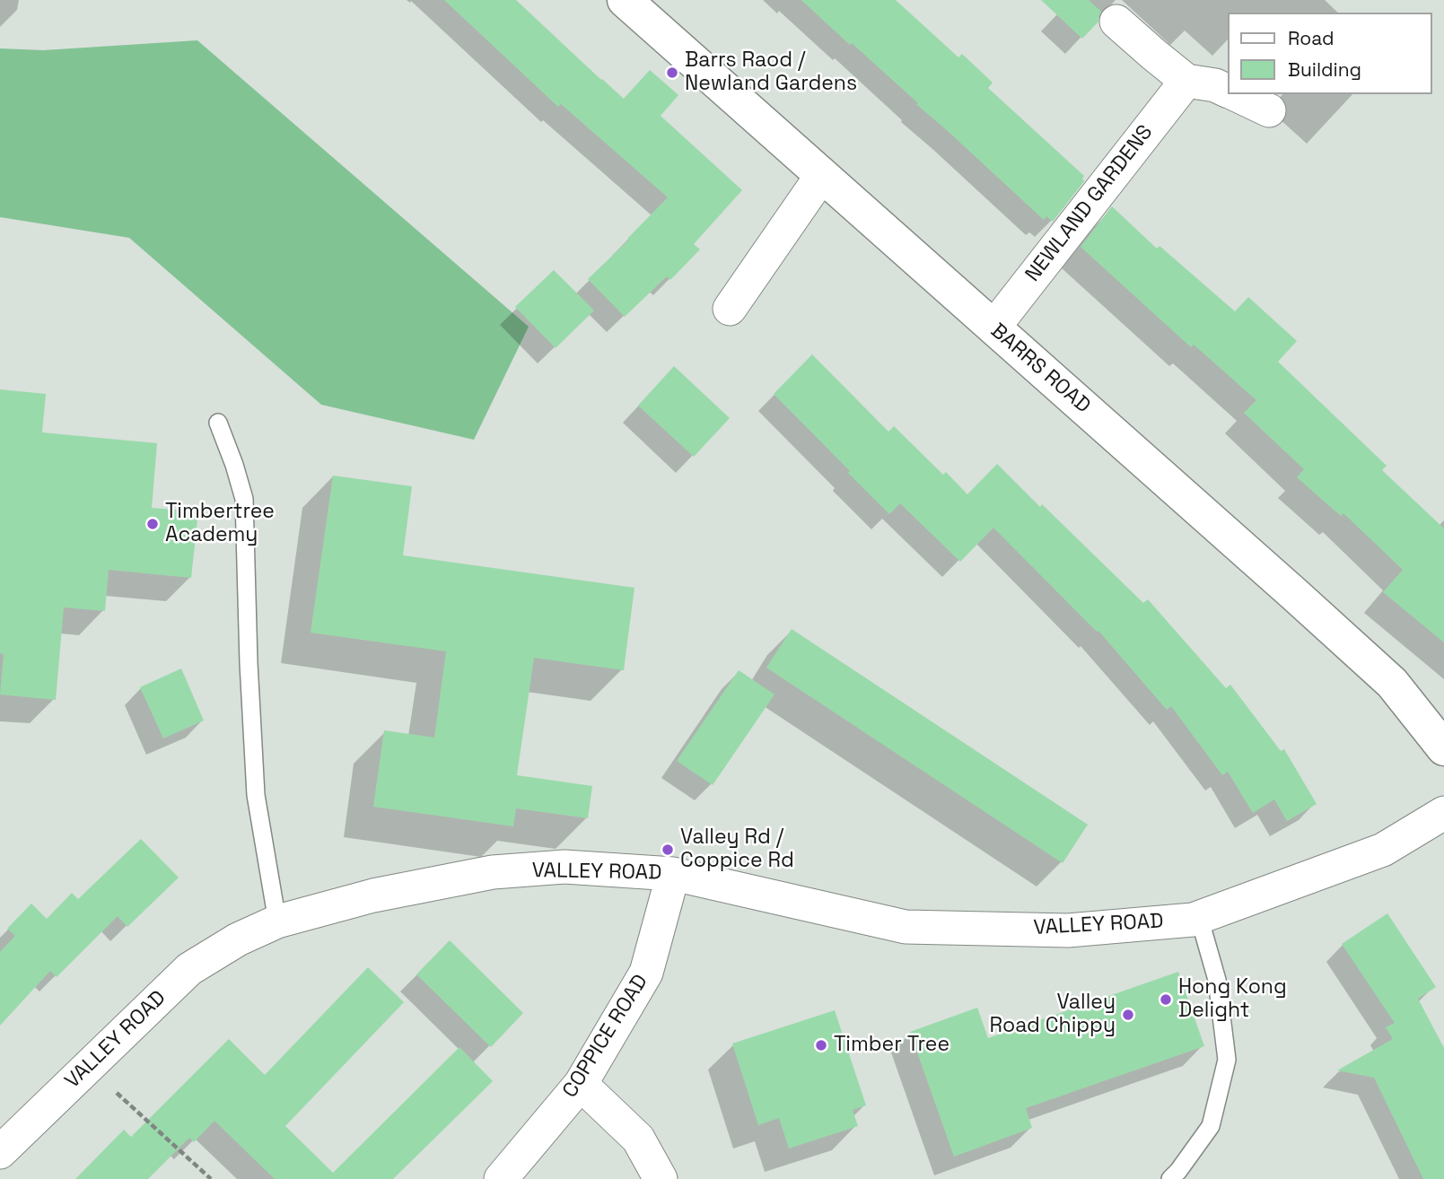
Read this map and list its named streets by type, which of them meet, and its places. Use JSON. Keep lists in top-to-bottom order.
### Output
{
  "streets": {
    "street": [
      "NEWLAND GARDENS",
      "BARRS ROAD",
      "VALLEY ROAD",
      "COPPICE ROAD"
    ]
  },
  "crossings": [
    ["NEWLAND GARDENS", "BARRS ROAD"],
    ["VALLEY ROAD", "COPPICE ROAD"]
  ],
  "places": [
    "Barrs Raod / Newland Gardens",
    "Timbertree Academy",
    "Valley Rd / Coppice Rd",
    "Hong Kong Delight",
    "Valley Road Chippy",
    "Timber Tree"
  ],
  "legend": ["Road", "Building"]
}
